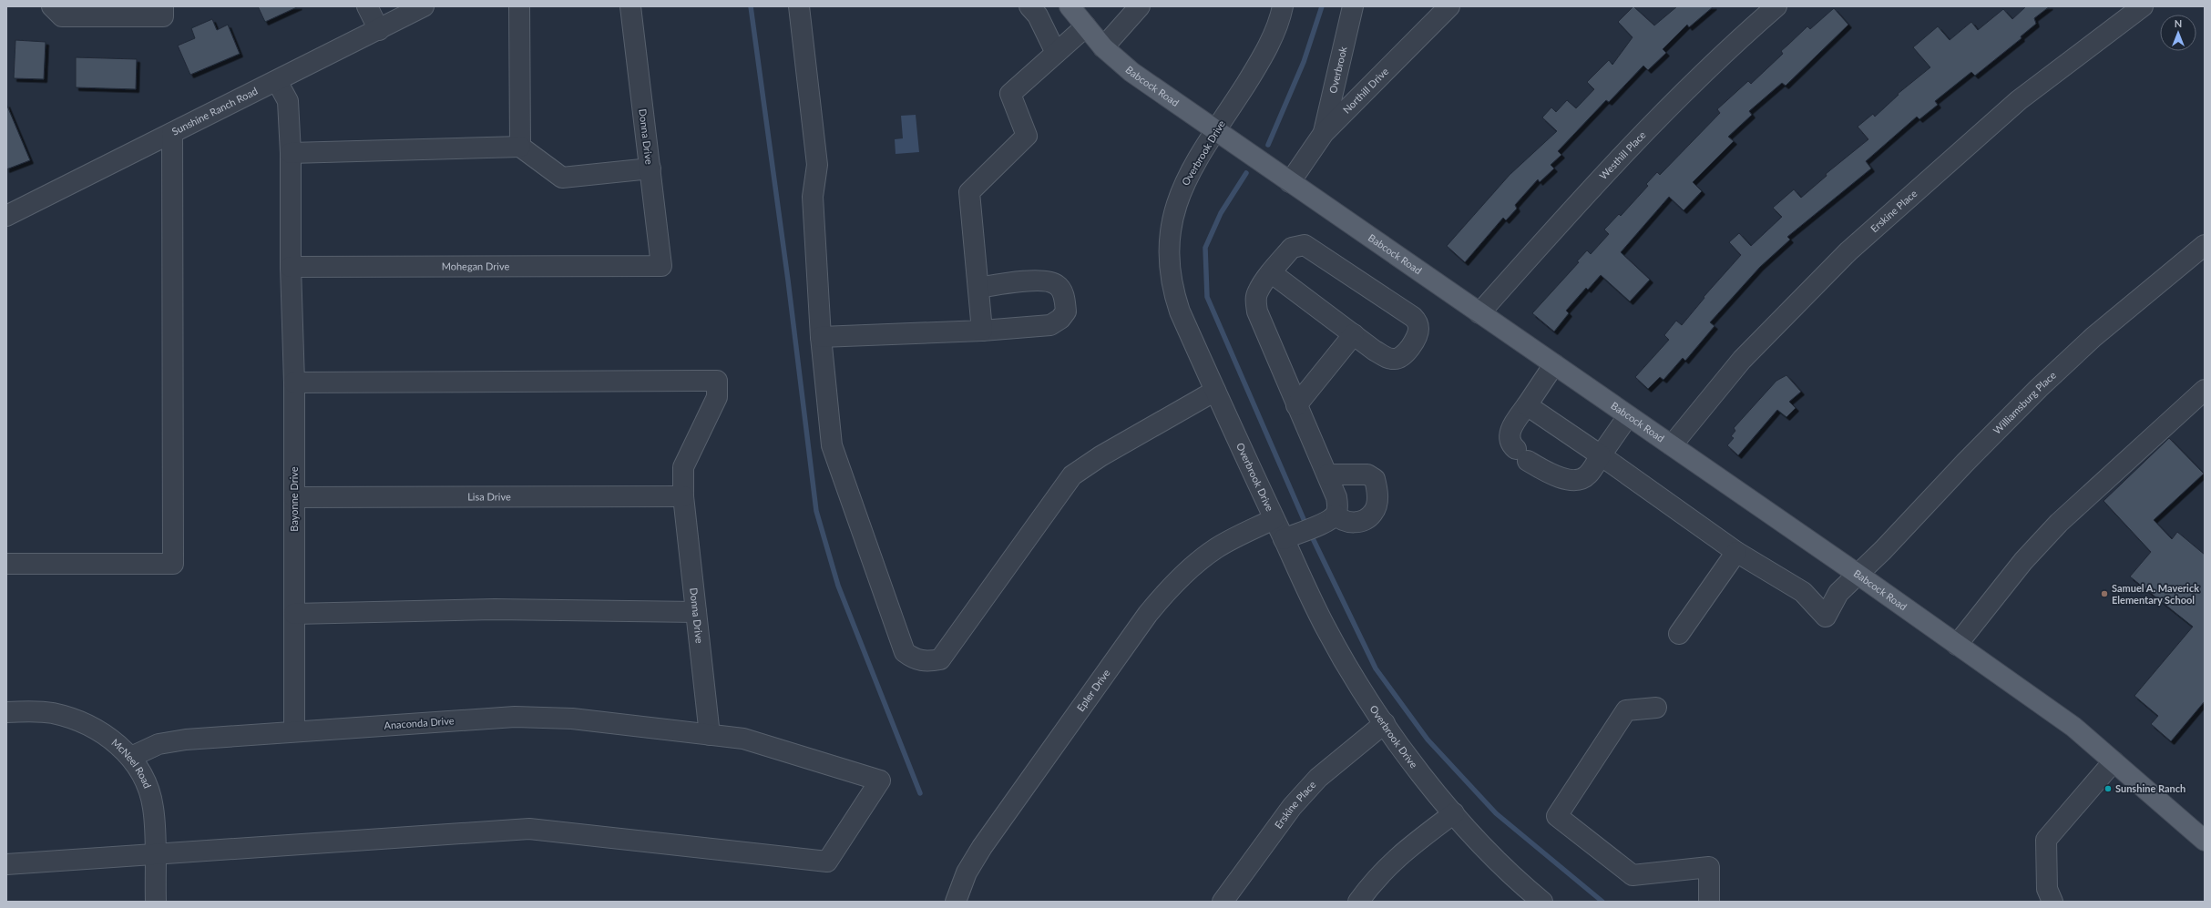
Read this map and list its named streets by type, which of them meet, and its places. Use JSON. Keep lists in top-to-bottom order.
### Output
{
  "streets": {
    "main road": ["Babcock Road"],
    "street": [
      "Overbrook",
      "Northill Drive",
      "Sunshine Ranch Road",
      "Donna Drive",
      "Overbrook Drive",
      "Westhill Place",
      "Erskine Place",
      "Mohegan Drive",
      "Williamsburg Place",
      "Lisa Drive",
      "Bayonne Drive",
      "Epler Drive",
      "Anaconda Drive",
      "McNeel Road"
    ]
  },
  "crossings": [
    ["Overbrook", "Northill Drive"],
    ["Babcock Road", "Northill Drive"],
    ["Babcock Road", "Overbrook Drive"],
    ["Babcock Road", "Westhill Place"],
    ["Babcock Road", "Erskine Place"],
    ["Babcock Road", "Williamsburg Place"],
    ["Sunshine Ranch Road", "Bayonne Drive"],
    ["Donna Drive", "Mohegan Drive"],
    ["Donna Drive", "Lisa Drive"],
    ["Donna Drive", "Bayonne Drive"],
    ["Donna Drive", "Anaconda Drive"],
    ["Overbrook Drive", "Erskine Place"],
    ["Overbrook Drive", "Epler Drive"],
    ["Mohegan Drive", "Bayonne Drive"],
    ["Lisa Drive", "Bayonne Drive"],
    ["Bayonne Drive", "Anaconda Drive"],
    ["Anaconda Drive", "McNeel Road"]
  ],
  "places": ["Samuel A. Maverick Elementary School", "Sunshine Ranch"],
  "north": "top"
}
